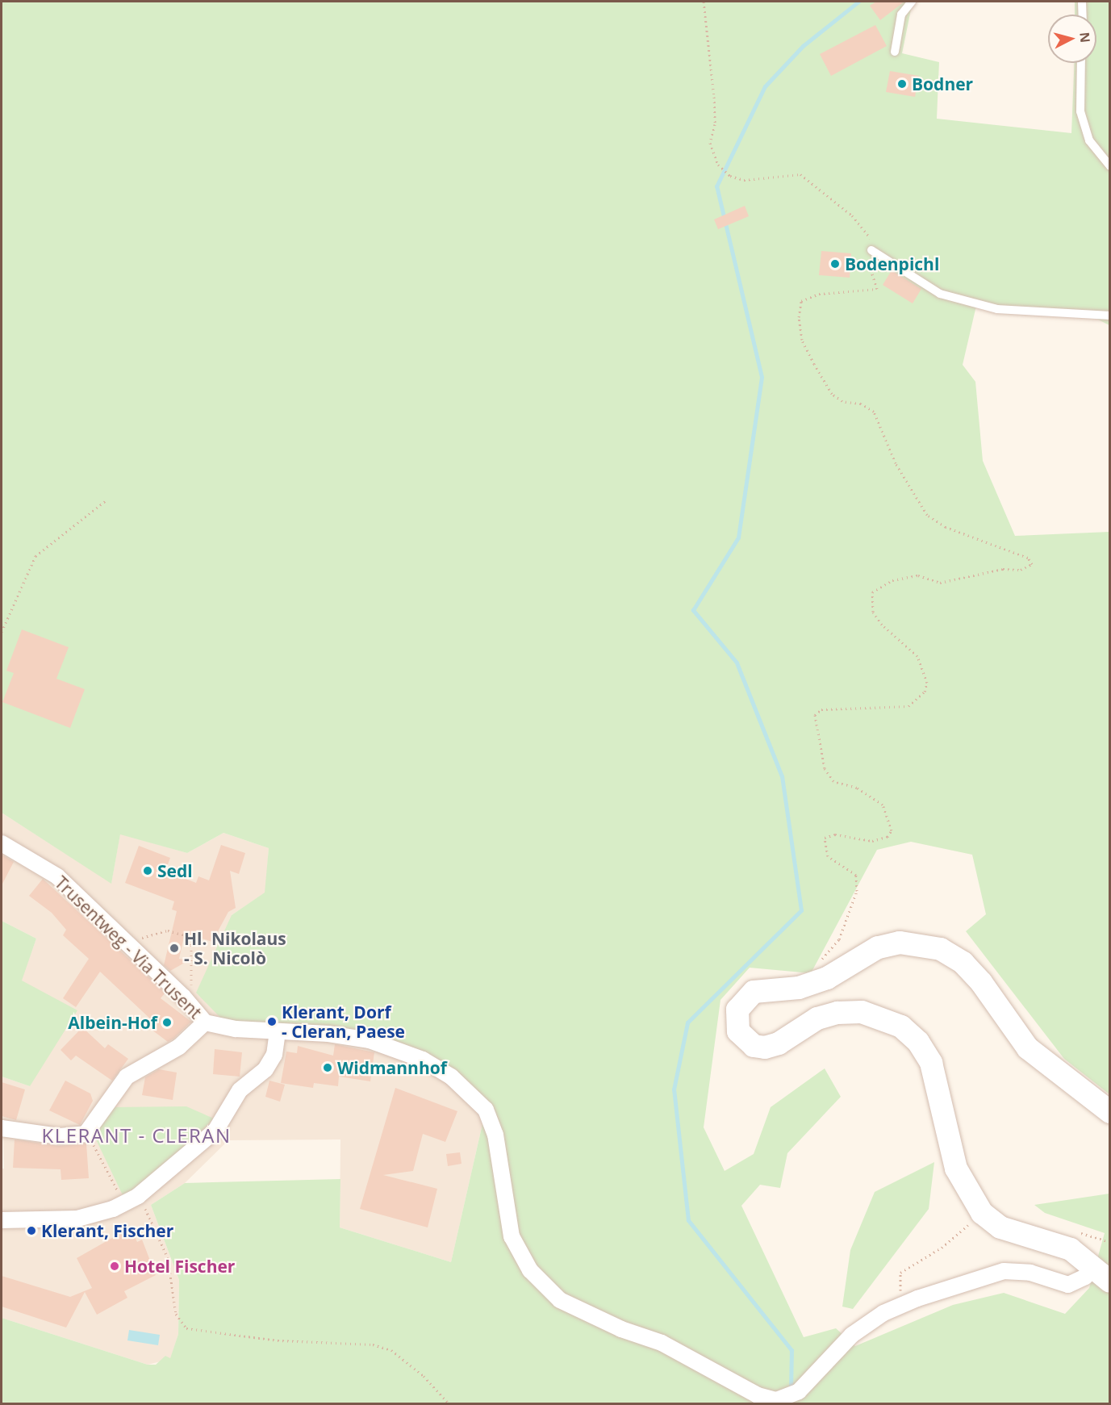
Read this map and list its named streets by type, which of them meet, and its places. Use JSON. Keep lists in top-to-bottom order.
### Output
{
  "streets": {
    "street": ["Trusentweg - Via Trusent"]
  },
  "districts": ["KLERANT - CLERAN"],
  "places": [
    "Bodner",
    "Bodenpichl",
    "Sedl",
    "Hl. Nikolaus - S. Nicolò",
    "Klerant, Dorf - Cleran, Paese",
    "Albein-Hof",
    "Widmannhof",
    "Klerant, Fischer",
    "Hotel Fischer"
  ],
  "north": "right"
}
